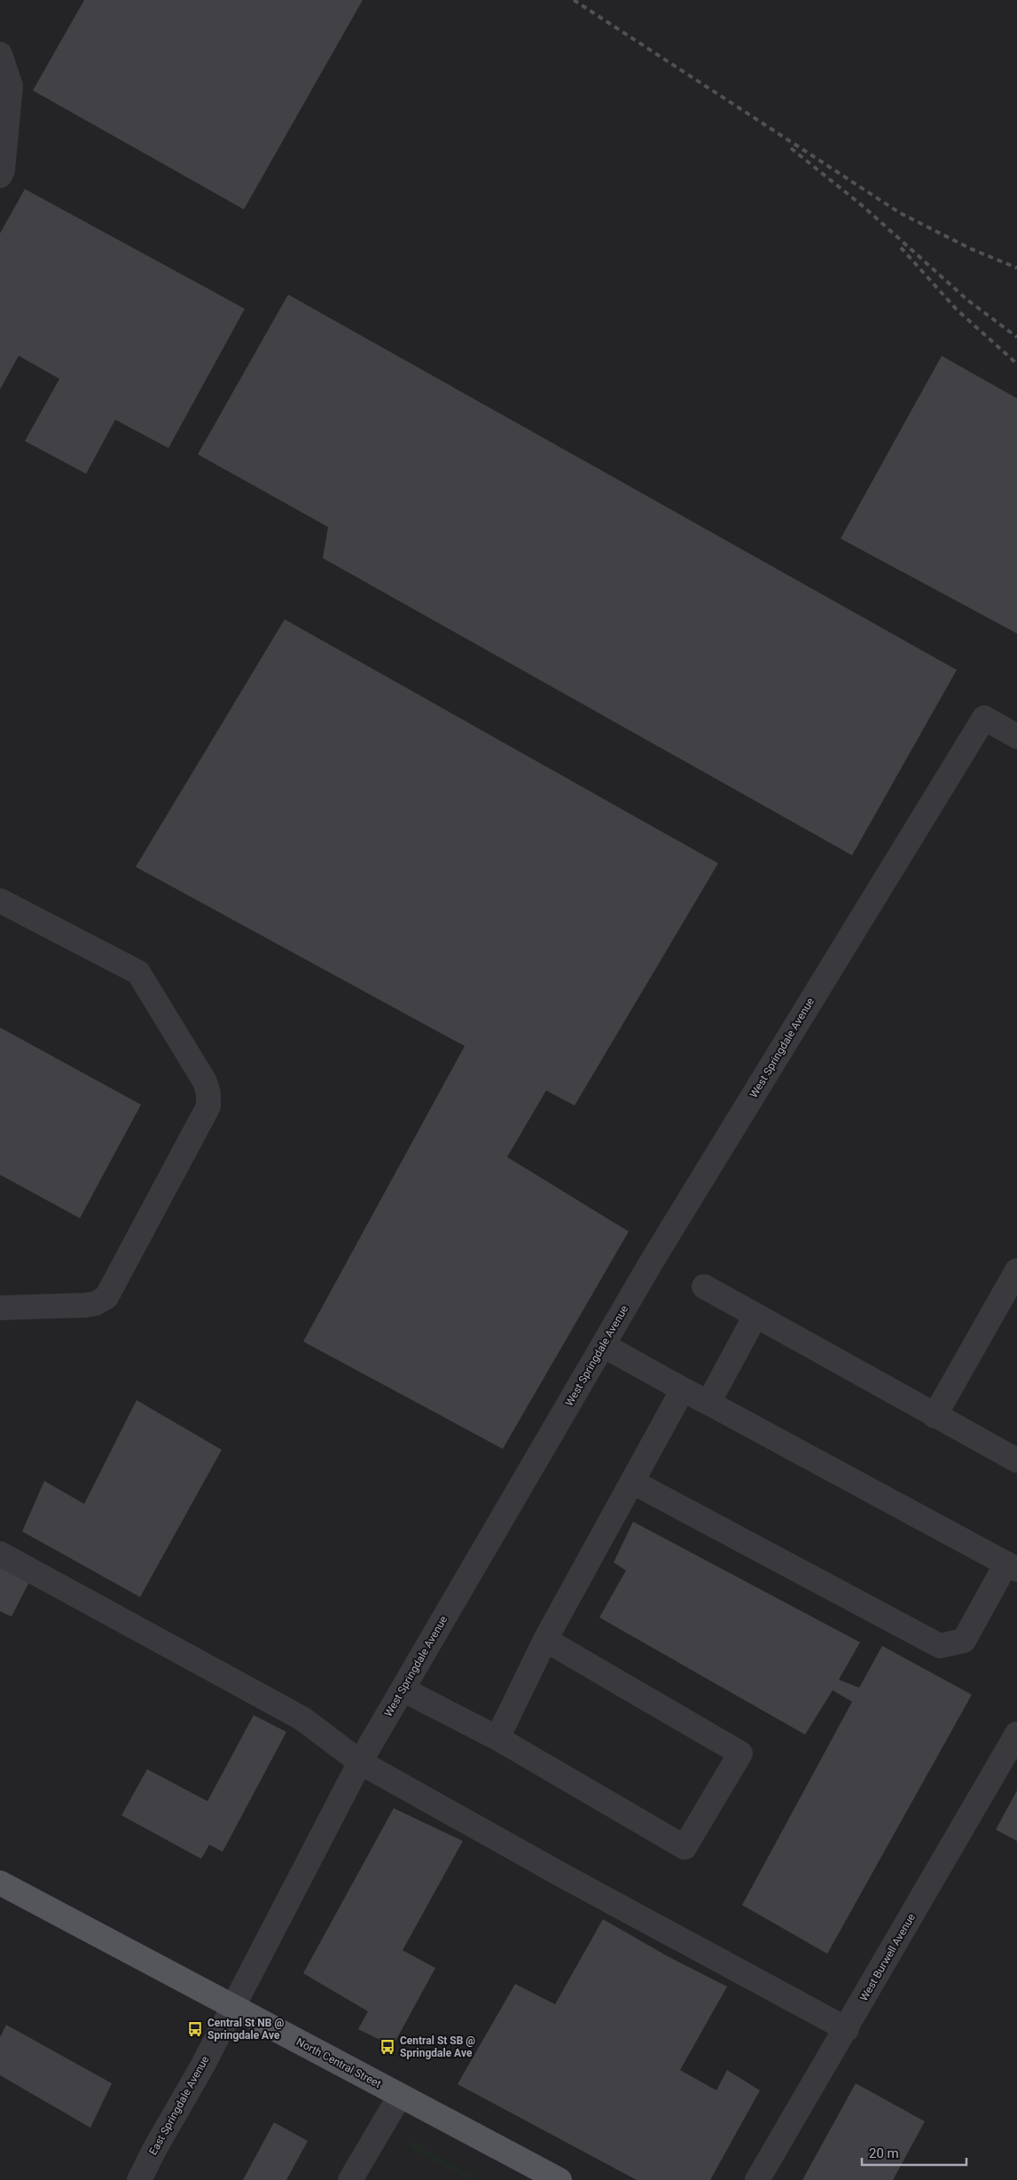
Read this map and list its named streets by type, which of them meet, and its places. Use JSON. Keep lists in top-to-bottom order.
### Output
{
  "streets": {
    "main road": ["North Central Street"],
    "street": ["West Springdale Avenue", "West Burwell Avenue", "East Springdale Avenue"]
  },
  "crossings": [
    ["West Springdale Avenue", "North Central Street"],
    ["West Springdale Avenue", "East Springdale Avenue"],
    ["North Central Street", "East Springdale Avenue"]
  ],
  "places": {
    "bus stop": ["Central St NB @ Springdale Ave", "Central St SB @ Springdale Ave"]
  },
  "scale_bar": "20 m"
}
